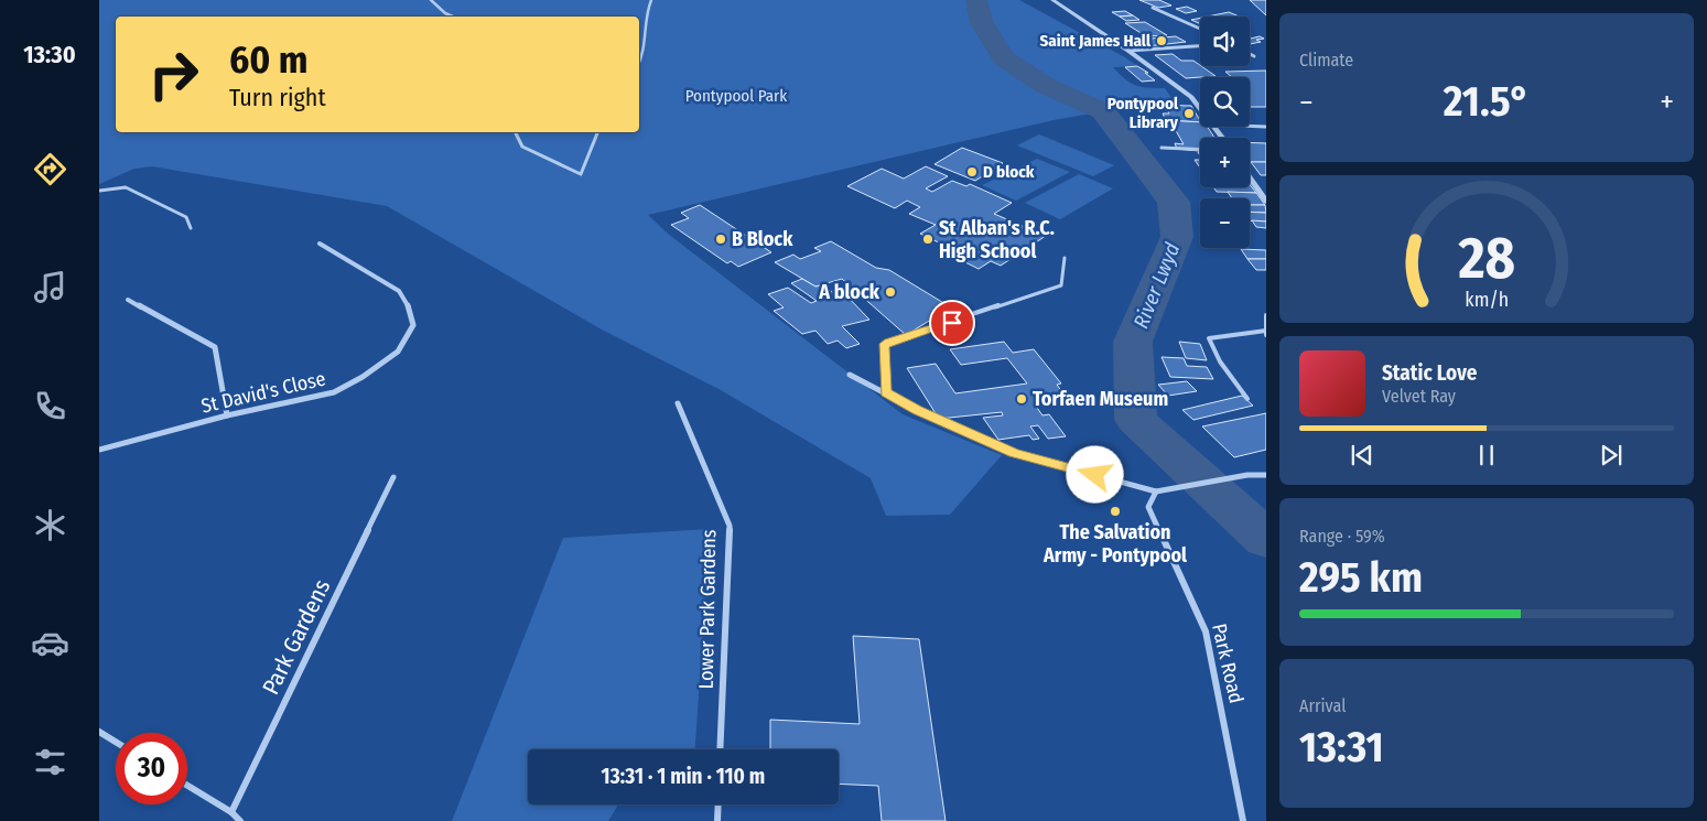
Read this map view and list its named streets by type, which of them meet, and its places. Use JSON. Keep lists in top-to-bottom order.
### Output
{
  "streets": {
    "street": [
      "St David's Close",
      "Lower Park Gardens",
      "Park Gardens",
      "Park Road"
    ]
  },
  "water": ["River Lwyd"],
  "parks": ["Pontypool Park"],
  "places": [
    "Saint James Hall",
    "Pontypool Library",
    "D block",
    "B Block",
    "St Alban's R.C. High School",
    "A block",
    "Torfaen Museum",
    "The Salvation Army - Pontypool"
  ],
  "page": {
    "tabs": "13:30",
    "tile": [
      "Climate",
      ["Range · 59%", "295 km"],
      ["Arrival", "13:31"]
    ],
    "map_buttons": ["+", "−"],
    "turn": ["60 m", "Turn right"],
    "heat": ["−", "21.5°", "+"],
    "song": ["Static Love", "Velvet Ray"],
    "limit": "30",
    "trip": "13:31 · 1 min · 110 m",
    "gauge": ["28", "km/h"]
  }
}
